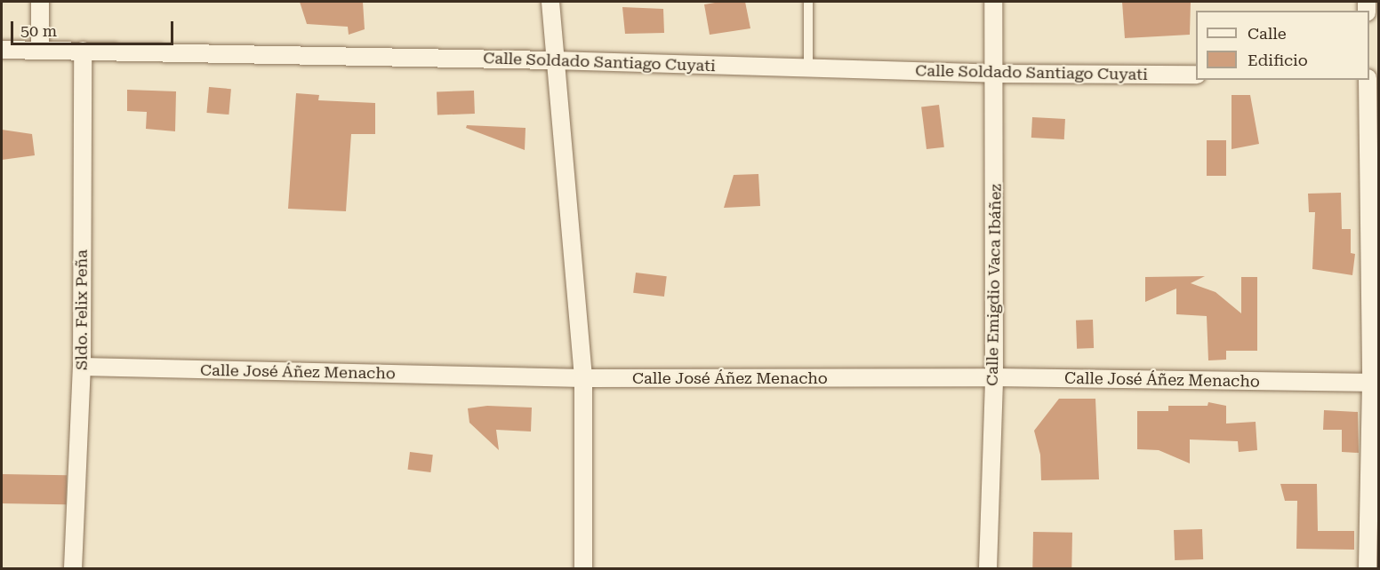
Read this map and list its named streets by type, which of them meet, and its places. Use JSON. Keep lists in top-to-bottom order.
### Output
{
  "streets": {
    "street": [
      "Calle Soldado Santiago Cuyati",
      "Calle Emigdio Vaca Ibáñez",
      "Sldo. Felix Peña",
      "Calle José Áñez Menacho"
    ]
  },
  "crossings": [
    ["Calle Soldado Santiago Cuyati", "Calle Emigdio Vaca Ibáñez"],
    ["Calle Soldado Santiago Cuyati", "Sldo. Felix Peña"],
    ["Calle Emigdio Vaca Ibáñez", "Calle José Áñez Menacho"],
    ["Sldo. Felix Peña", "Calle José Áñez Menacho"]
  ],
  "legend": ["Calle", "Edificio"],
  "scale_bar": "50 m"
}
